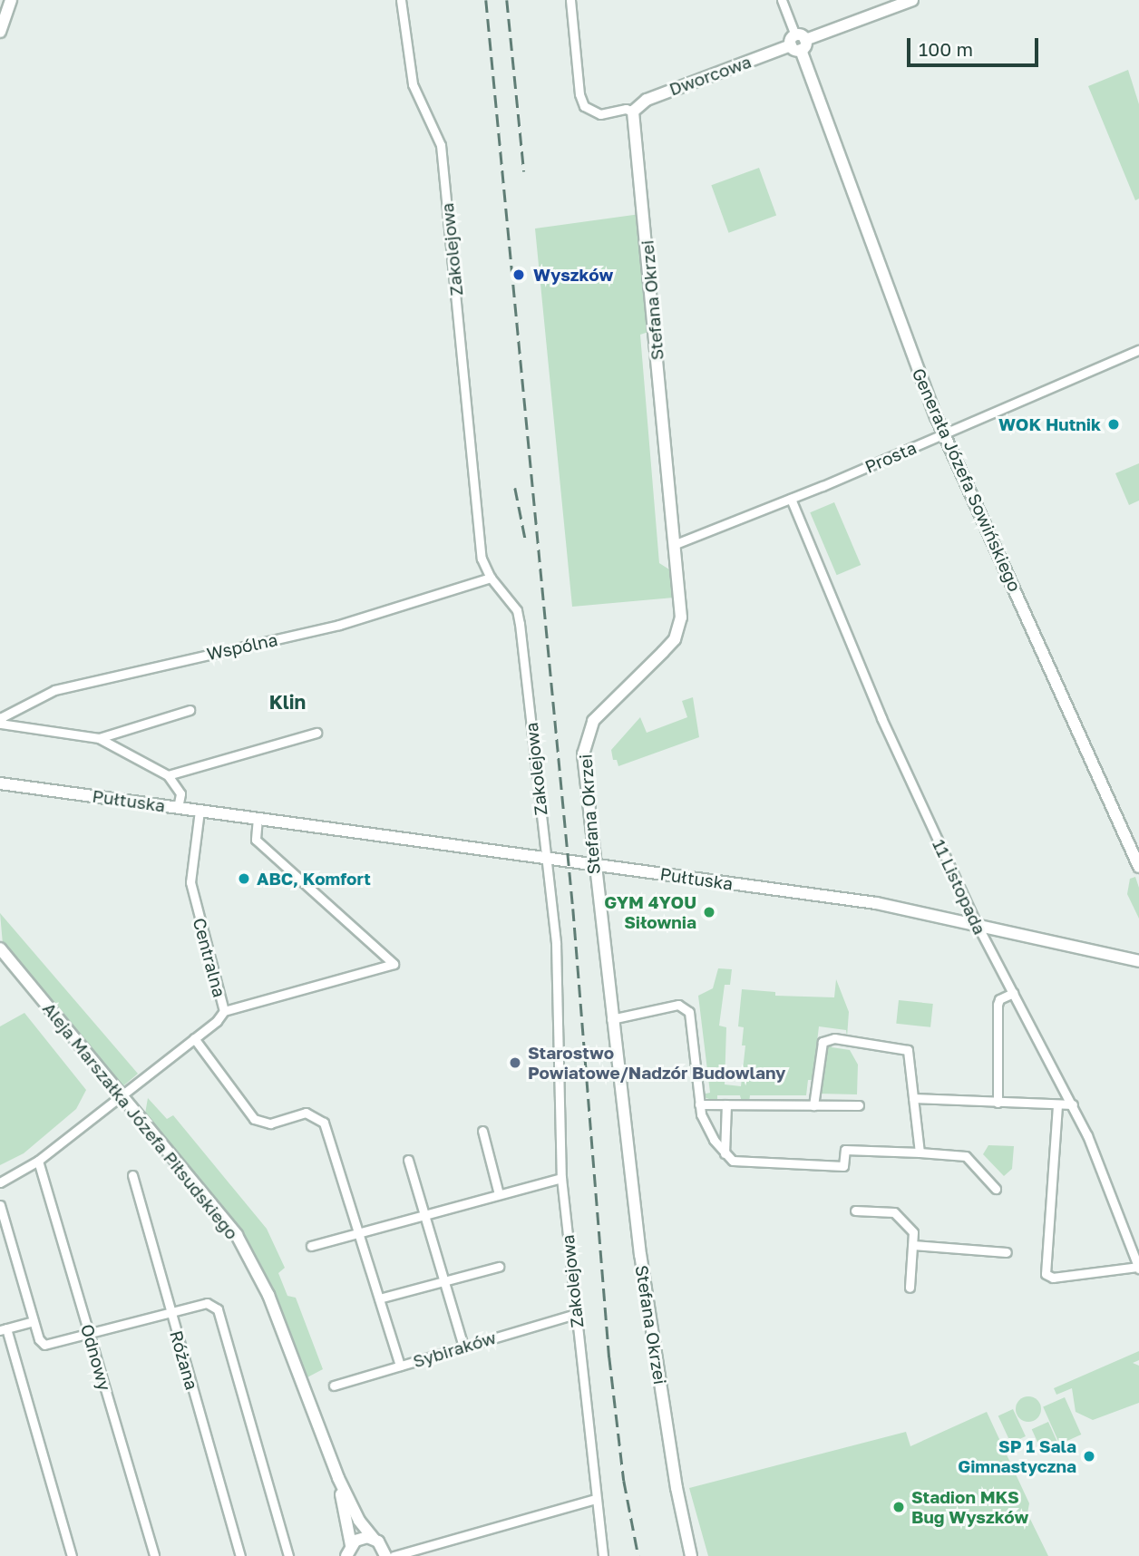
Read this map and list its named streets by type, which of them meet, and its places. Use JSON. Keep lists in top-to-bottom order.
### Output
{
  "streets": {
    "street": [
      "Dworcowa",
      "Zakolejowa",
      "Stefana Okrzei",
      "Prosta",
      "Generała Józefa Sowińskiego",
      "Wspólna",
      "Pułtuska",
      "11 Listopada",
      "Centralna",
      "Aleja Marszałka Józefa Piłsudskiego",
      "Sybiraków",
      "Odnowy",
      "Różana"
    ]
  },
  "crossings": [
    ["Dworcowa", "Stefana Okrzei"],
    ["Dworcowa", "Generała Józefa Sowińskiego"],
    ["Zakolejowa", "Wspólna"],
    ["Zakolejowa", "Pułtuska"],
    ["Zakolejowa", "Sybiraków"],
    ["Stefana Okrzei", "Prosta"],
    ["Stefana Okrzei", "Pułtuska"],
    ["Prosta", "Generała Józefa Sowińskiego"],
    ["Prosta", "11 Listopada"],
    ["Pułtuska", "11 Listopada"],
    ["Pułtuska", "Centralna"],
    ["Centralna", "Aleja Marszałka Józefa Piłsudskiego"],
    ["Odnowy", "Różana"]
  ],
  "districts": ["Klin"],
  "places": [
    "Wyszków",
    "WOK Hutnik",
    "ABC, Komfort",
    "GYM 4YOU Siłownia",
    "Starostwo Powiatowe/Nadzór Budowlany",
    "SP 1 Sala Gimnastyczna",
    "Stadion MKS Bug Wyszków"
  ],
  "scale_bar": "100 m"
}
